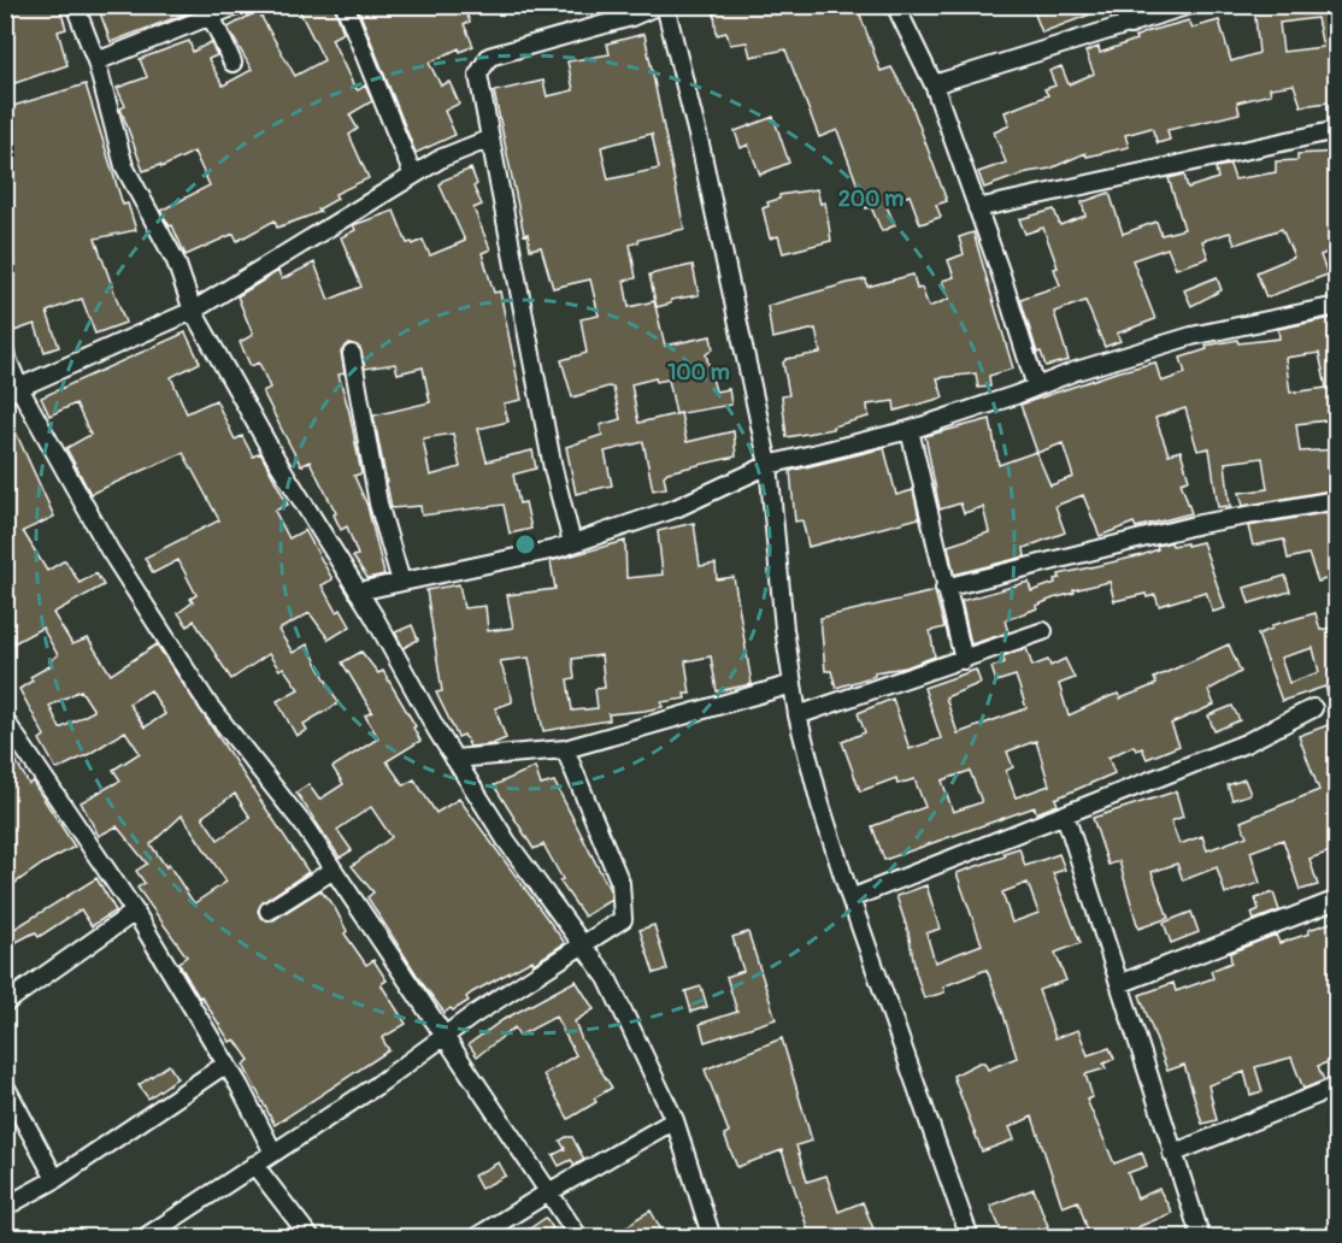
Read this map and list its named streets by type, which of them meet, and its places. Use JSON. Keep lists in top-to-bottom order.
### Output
{
  "rings": ["200 m", "100 m"]
}
